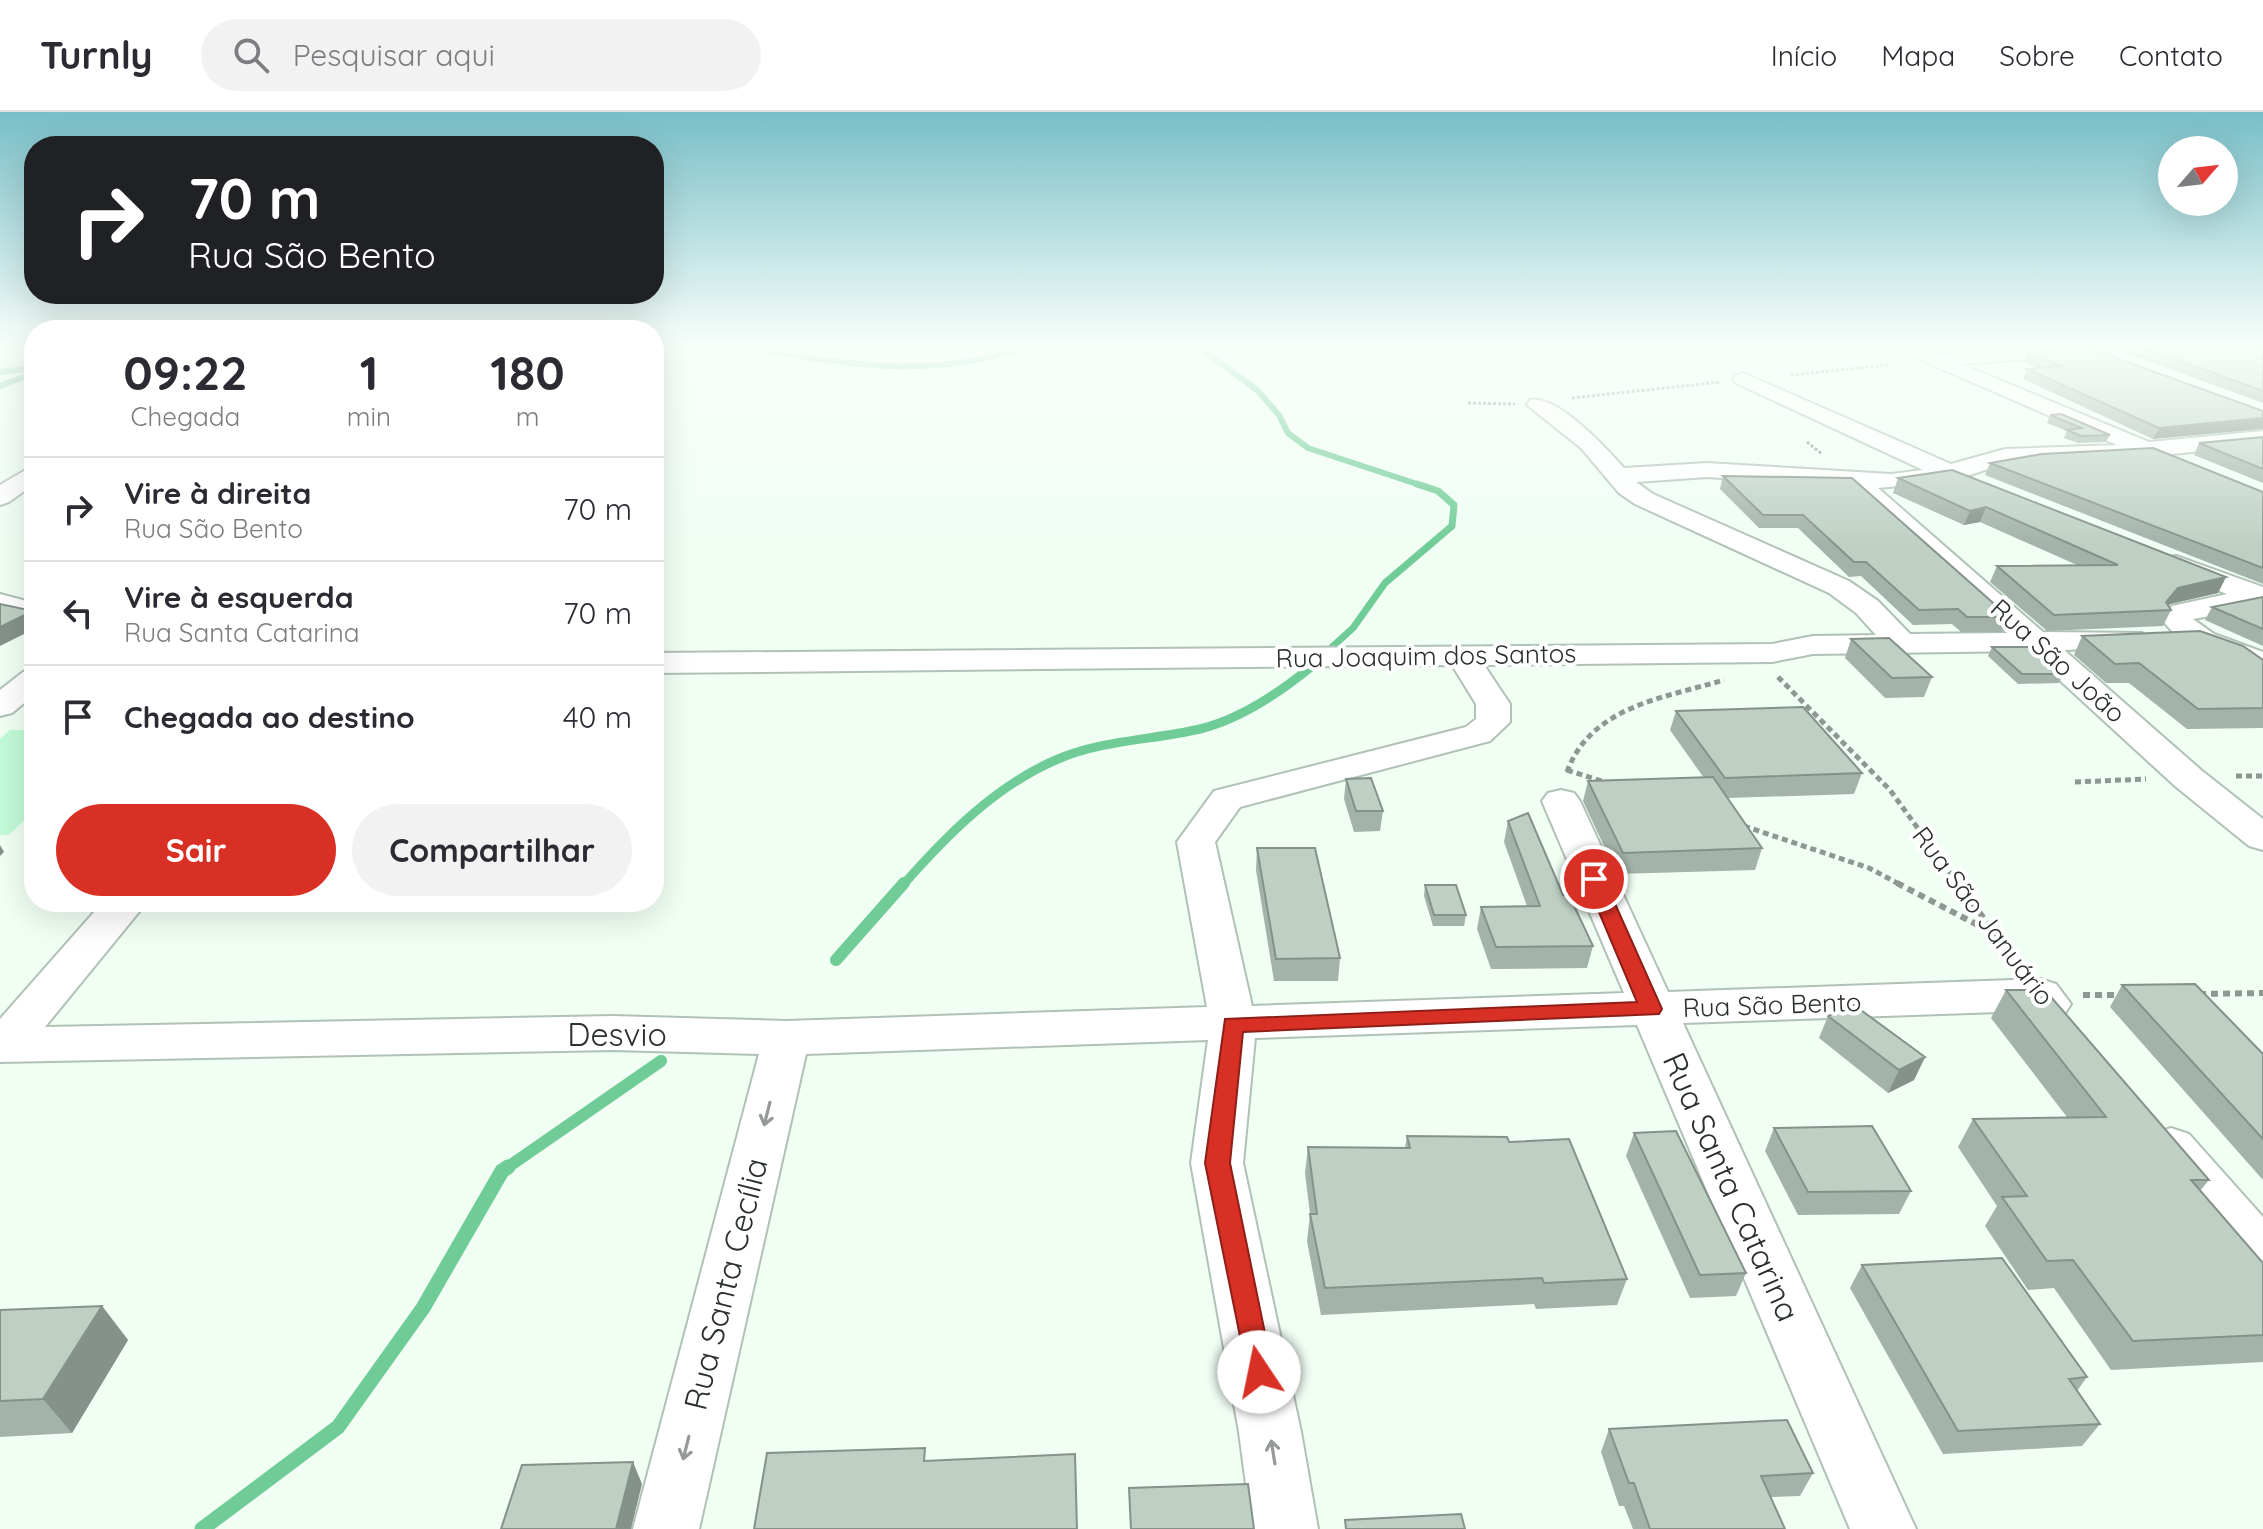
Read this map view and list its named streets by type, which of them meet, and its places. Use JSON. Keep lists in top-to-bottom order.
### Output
{
  "streets": {
    "street": [
      "Rua Joaquim dos Santos",
      "Rua São João",
      "Rua São Januário",
      "Rua São Bento",
      "Desvio",
      "Rua Santa Catarina",
      "Rua Santa Cecília"
    ]
  },
  "crossings": [
    ["Rua Joaquim dos Santos", "Rua São João"],
    ["Rua Joaquim dos Santos", "Rua São Januário"],
    ["Rua São Januário", "Rua São Bento"],
    ["Rua São Bento", "Desvio"],
    ["Rua São Bento", "Rua Santa Catarina"],
    ["Desvio", "Rua Santa Cecília"]
  ],
  "one_way": ["Rua Santa Cecília"],
  "north": "top right",
  "page": {
    "header": "Turnly",
    "search": "Pesquisar aqui",
    "nav": [
      "Início",
      "Mapa",
      "Sobre",
      "Contato"
    ],
    "turn": ["70 m", "Rua São Bento"],
    "eta": [
      "09:22",
      "Chegada",
      "1",
      "min",
      "180",
      "m"
    ],
    "list": [
      {
        "name": "Vire à direita",
        "note": "Rua São Bento",
        "value": "70 m"
      },
      {
        "name": "Vire à esquerda",
        "note": "Rua Santa Catarina",
        "value": "70 m"
      },
      {
        "name": "Chegada ao destino",
        "value": "40 m"
      }
    ],
    "buttons": ["Sair", "Compartilhar"]
  }
}
